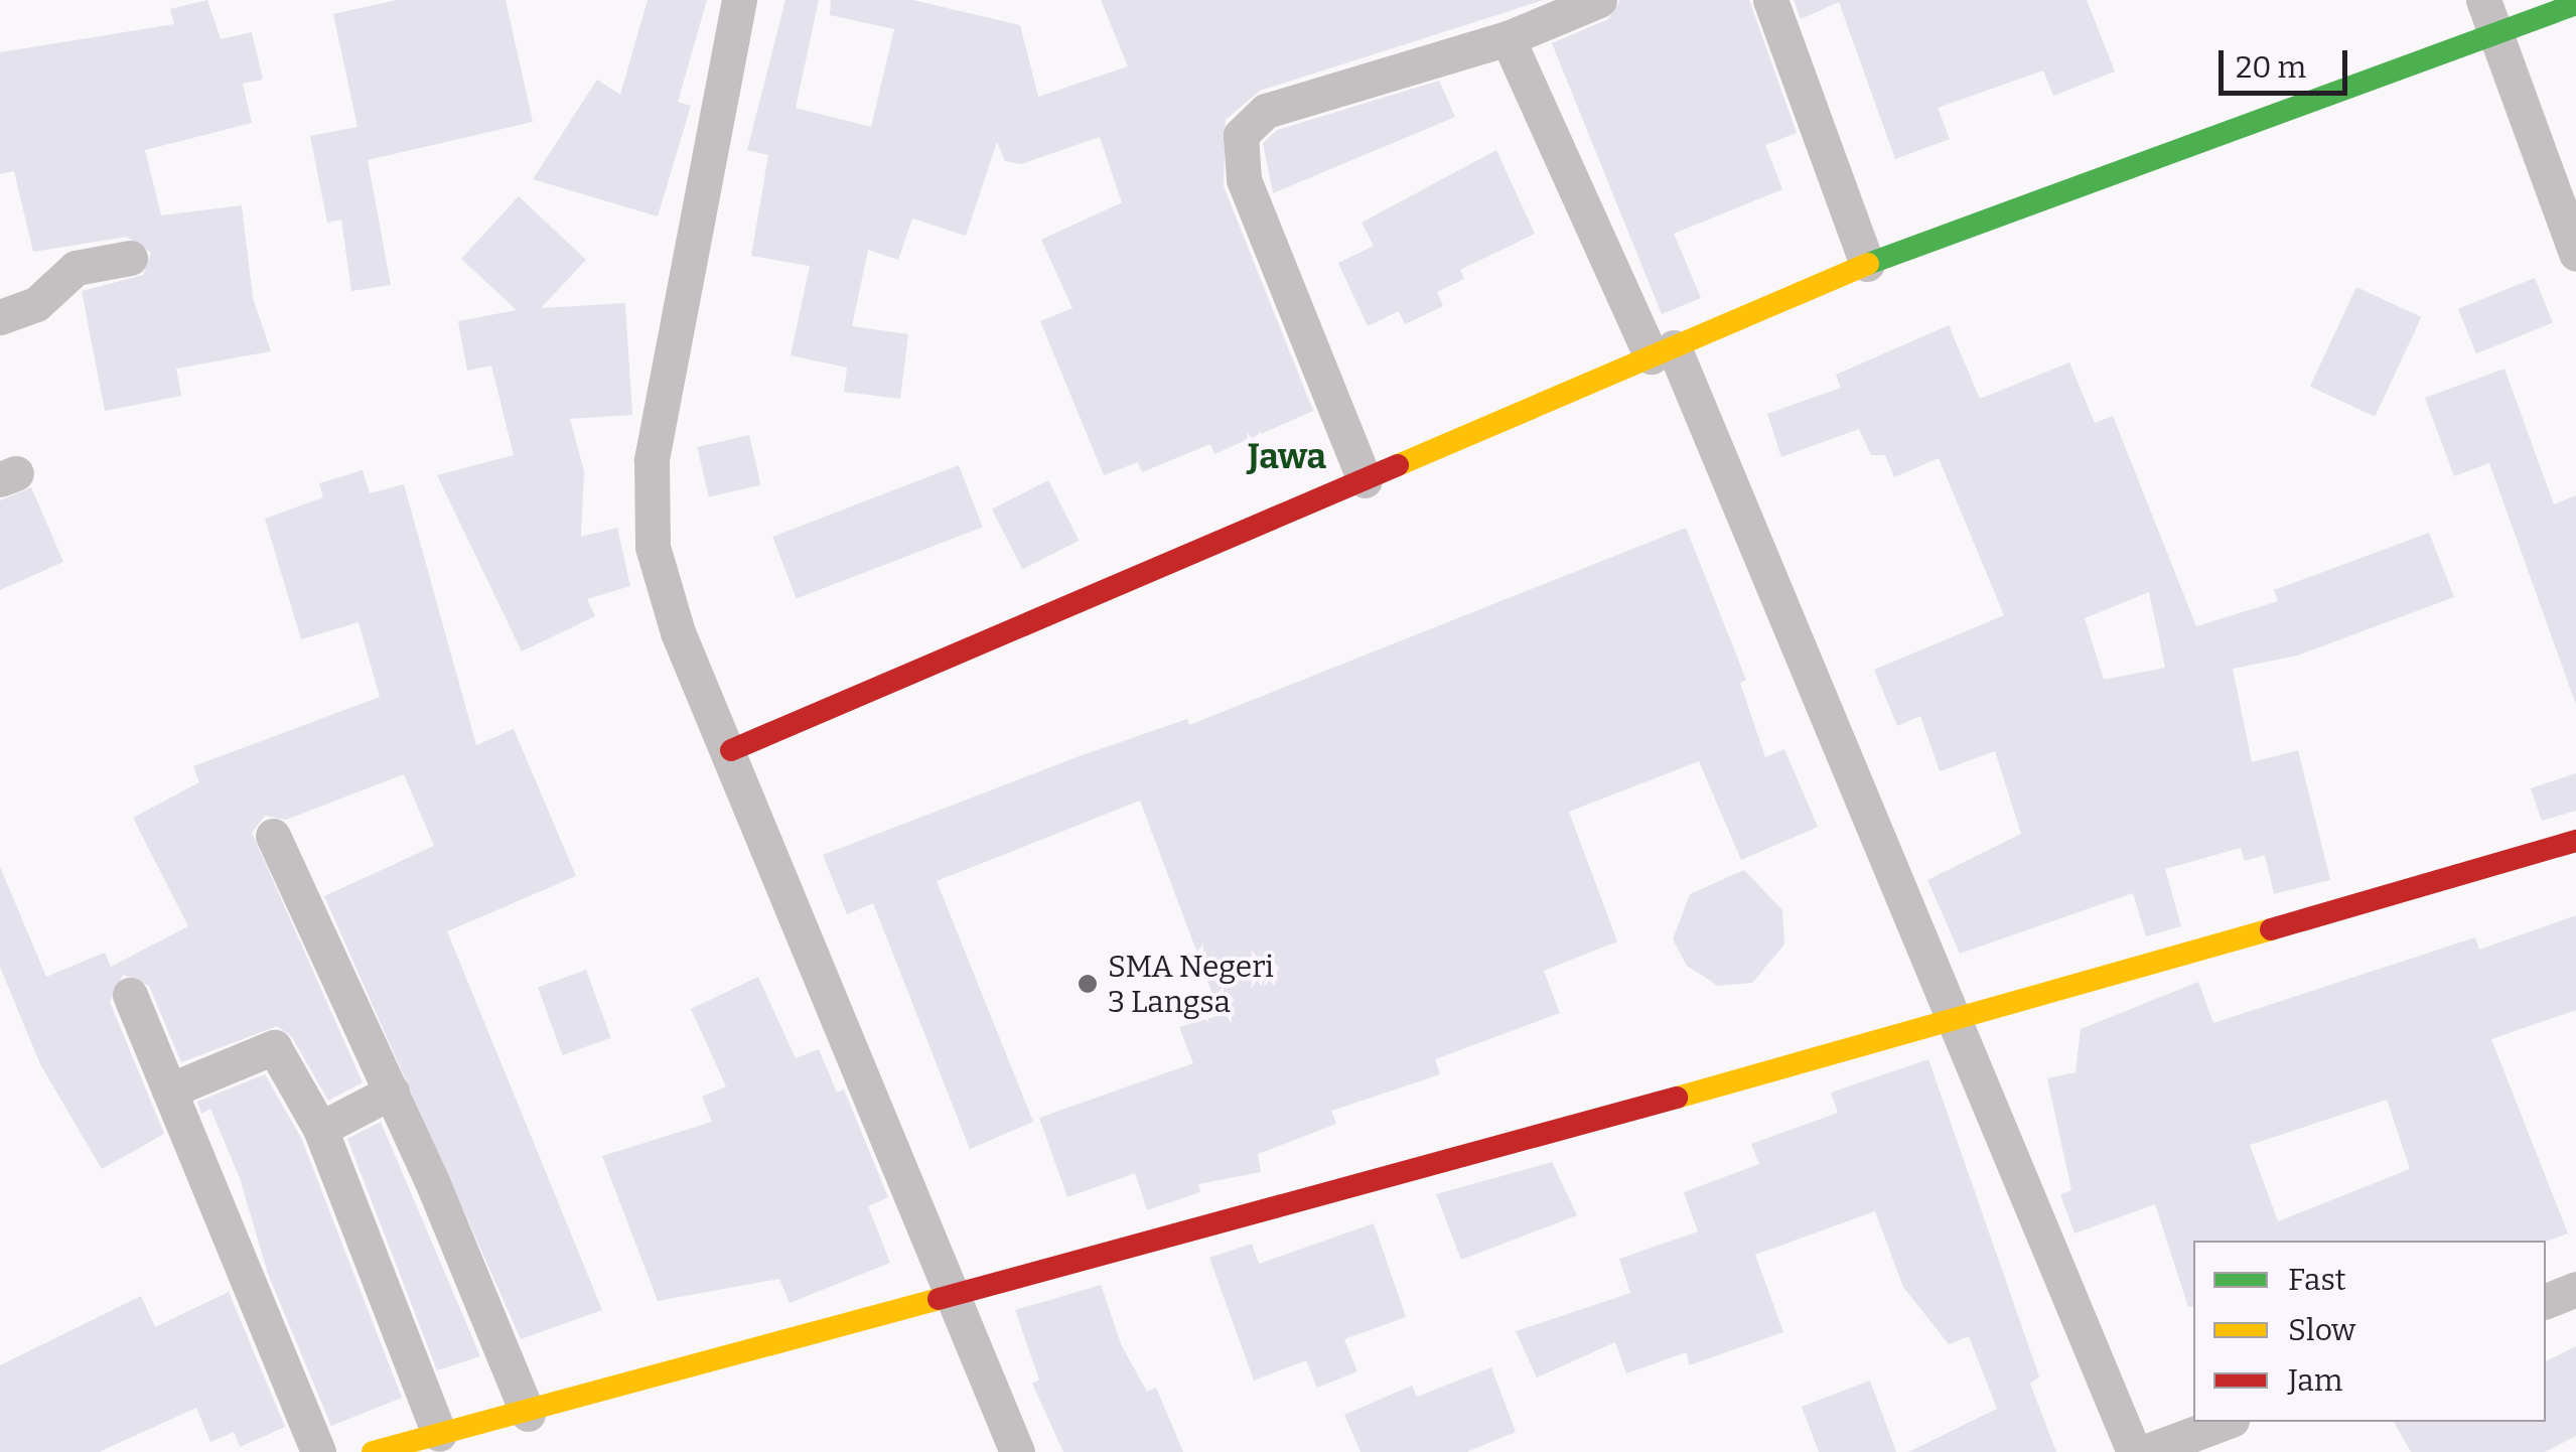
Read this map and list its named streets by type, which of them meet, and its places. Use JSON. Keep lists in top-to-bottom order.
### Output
{
  "districts": ["Jawa"],
  "places": ["SMA Negeri 3 Langsa"],
  "legend": ["Fast", "Slow", "Jam"],
  "scale_bar": "20 m"
}
